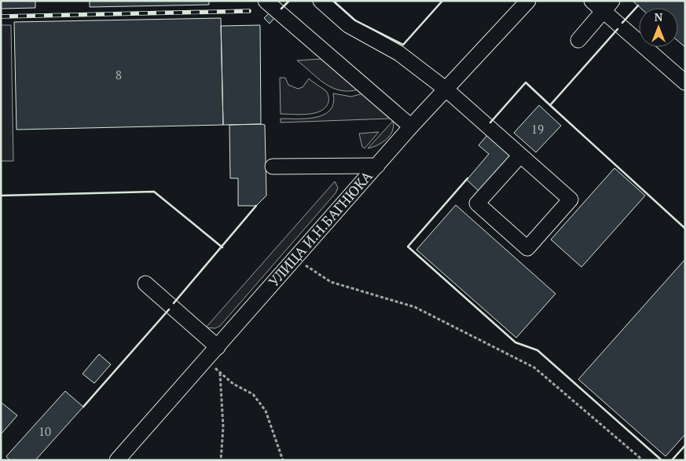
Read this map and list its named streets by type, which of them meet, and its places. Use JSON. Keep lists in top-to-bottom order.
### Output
{
  "streets": {
    "street": ["УЛИЦА И.Н.БАГНЮКА"]
  },
  "house_numbers": ["8", "19", "10"],
  "north": "top"
}
